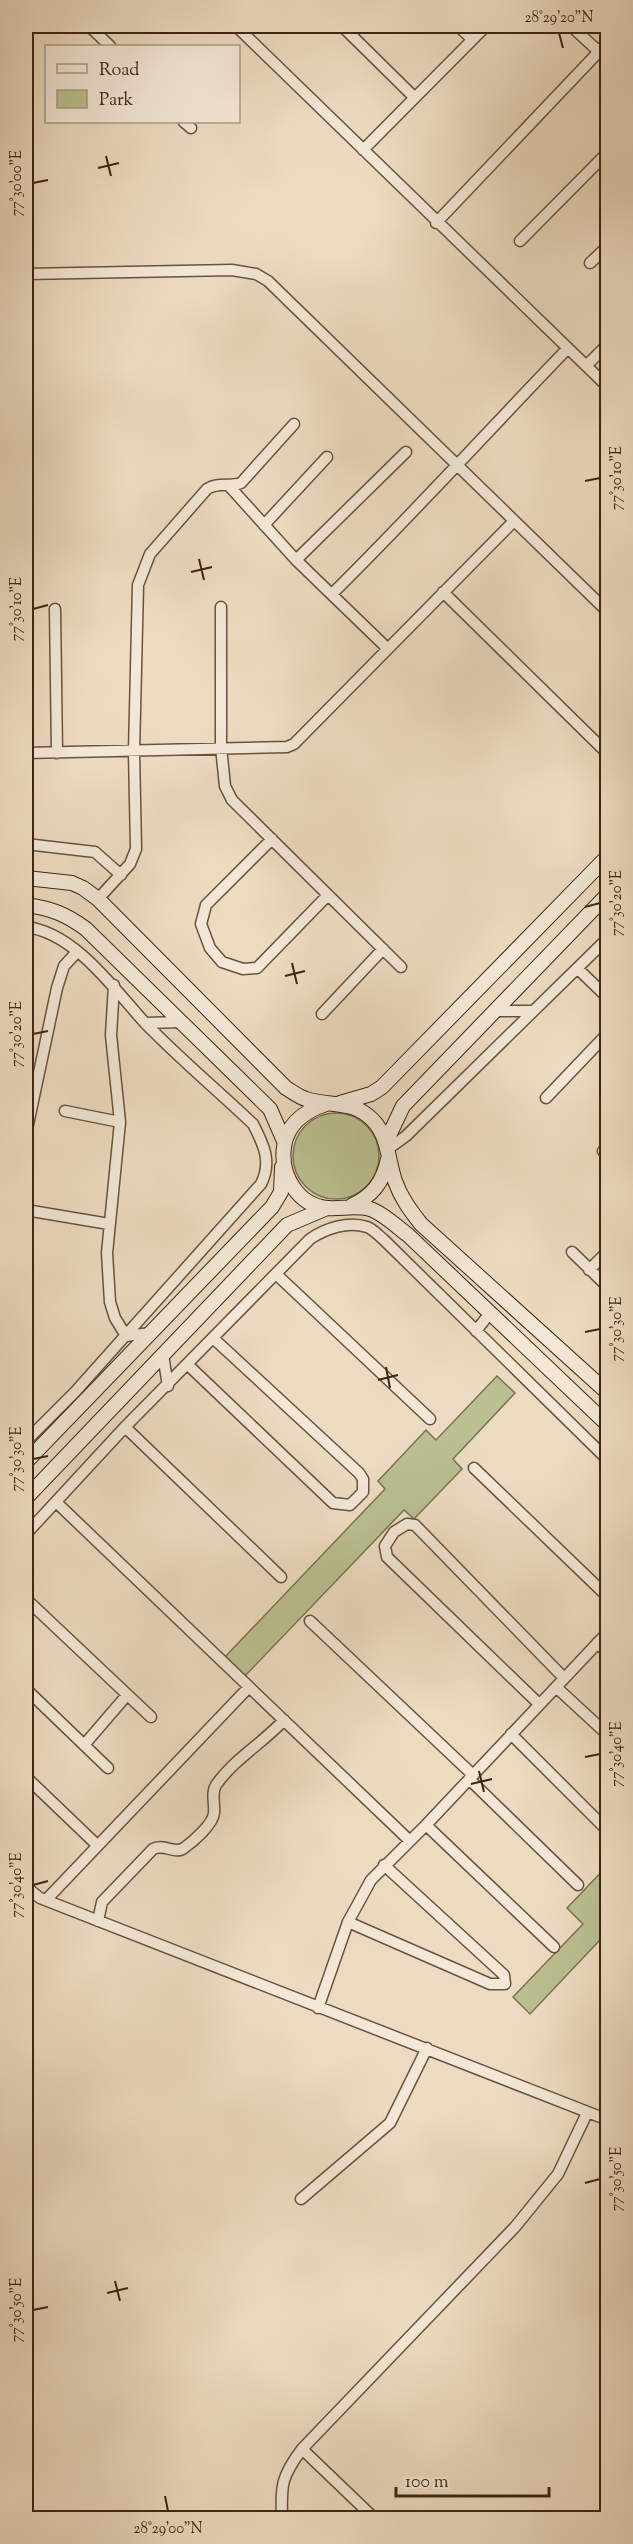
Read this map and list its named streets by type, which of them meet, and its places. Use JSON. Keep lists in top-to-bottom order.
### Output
{
  "legend": ["Road", "Park"],
  "scale_bar": "100 m",
  "coordinates": [
    "28°29'20\"N",
    "77°30'00\"E",
    "77°30'10\"E",
    "77°30'20\"E",
    "77°30'30\"E",
    "77°30'40\"E",
    "77°30'50\"E",
    "28°29'00\"N"
  ]
}
